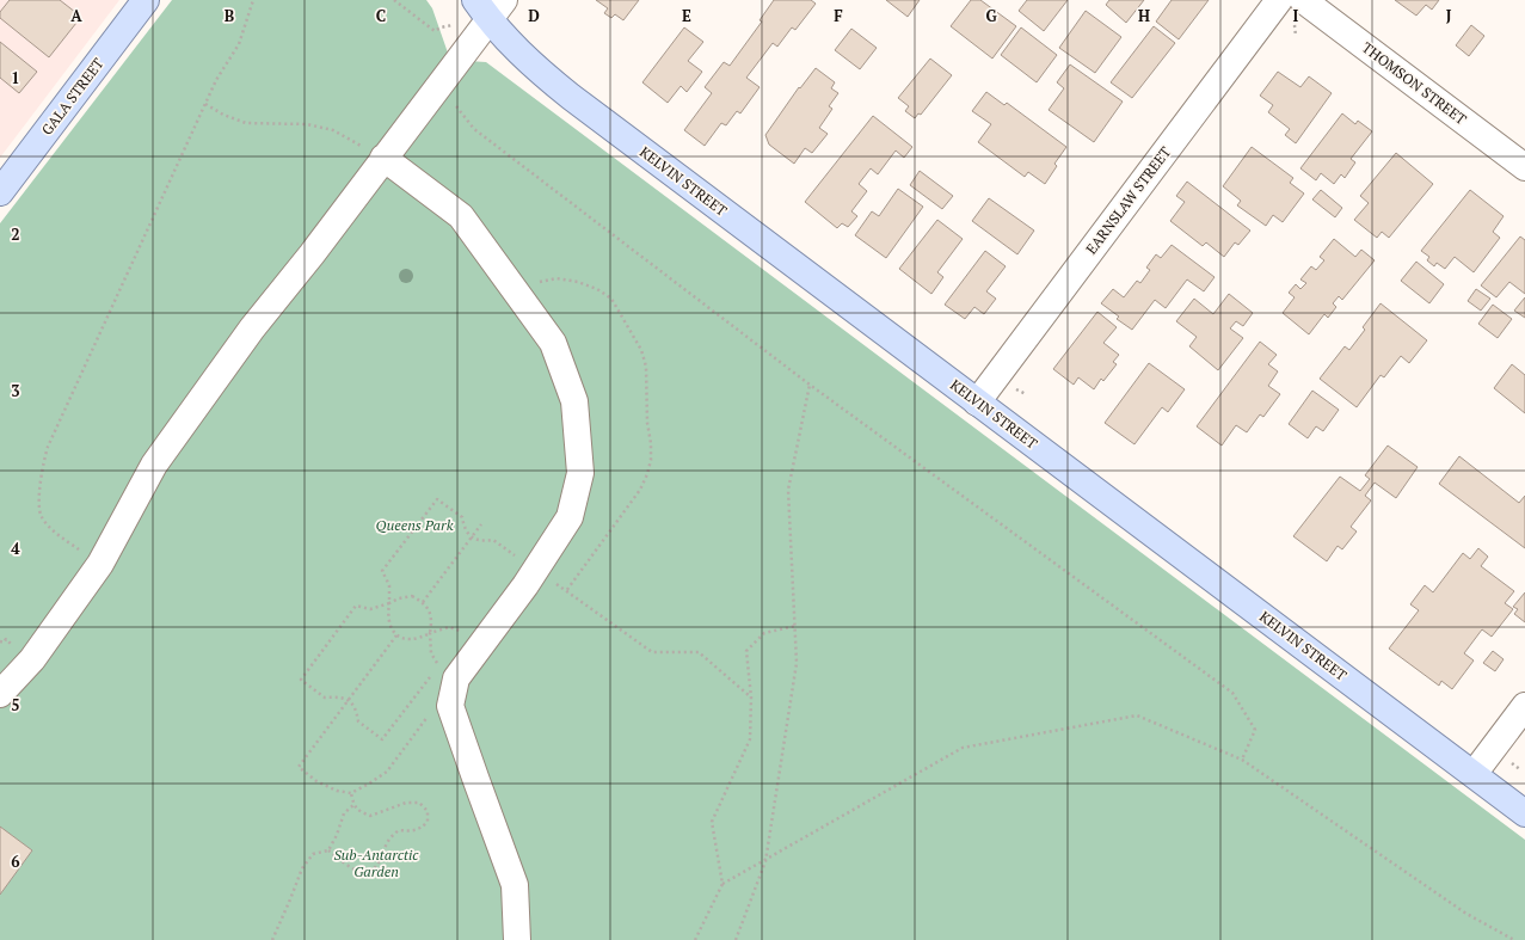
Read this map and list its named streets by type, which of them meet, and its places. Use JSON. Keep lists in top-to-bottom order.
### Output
{
  "streets": {
    "main road": ["GALA STREET", "KELVIN STREET"],
    "street": ["THOMSON STREET", "EARNSLAW STREET"]
  },
  "crossings": [
    ["KELVIN STREET", "EARNSLAW STREET"]
  ],
  "parks": ["Queens Park", "Sub-Antarctic Garden"],
  "grid": {
    "columns": [
      "A",
      "B",
      "C",
      "D",
      "E",
      "F",
      "G",
      "H",
      "I",
      "J"
    ],
    "rows": [
      "1",
      "2",
      "3",
      "4",
      "5",
      "6"
    ]
  }
}
